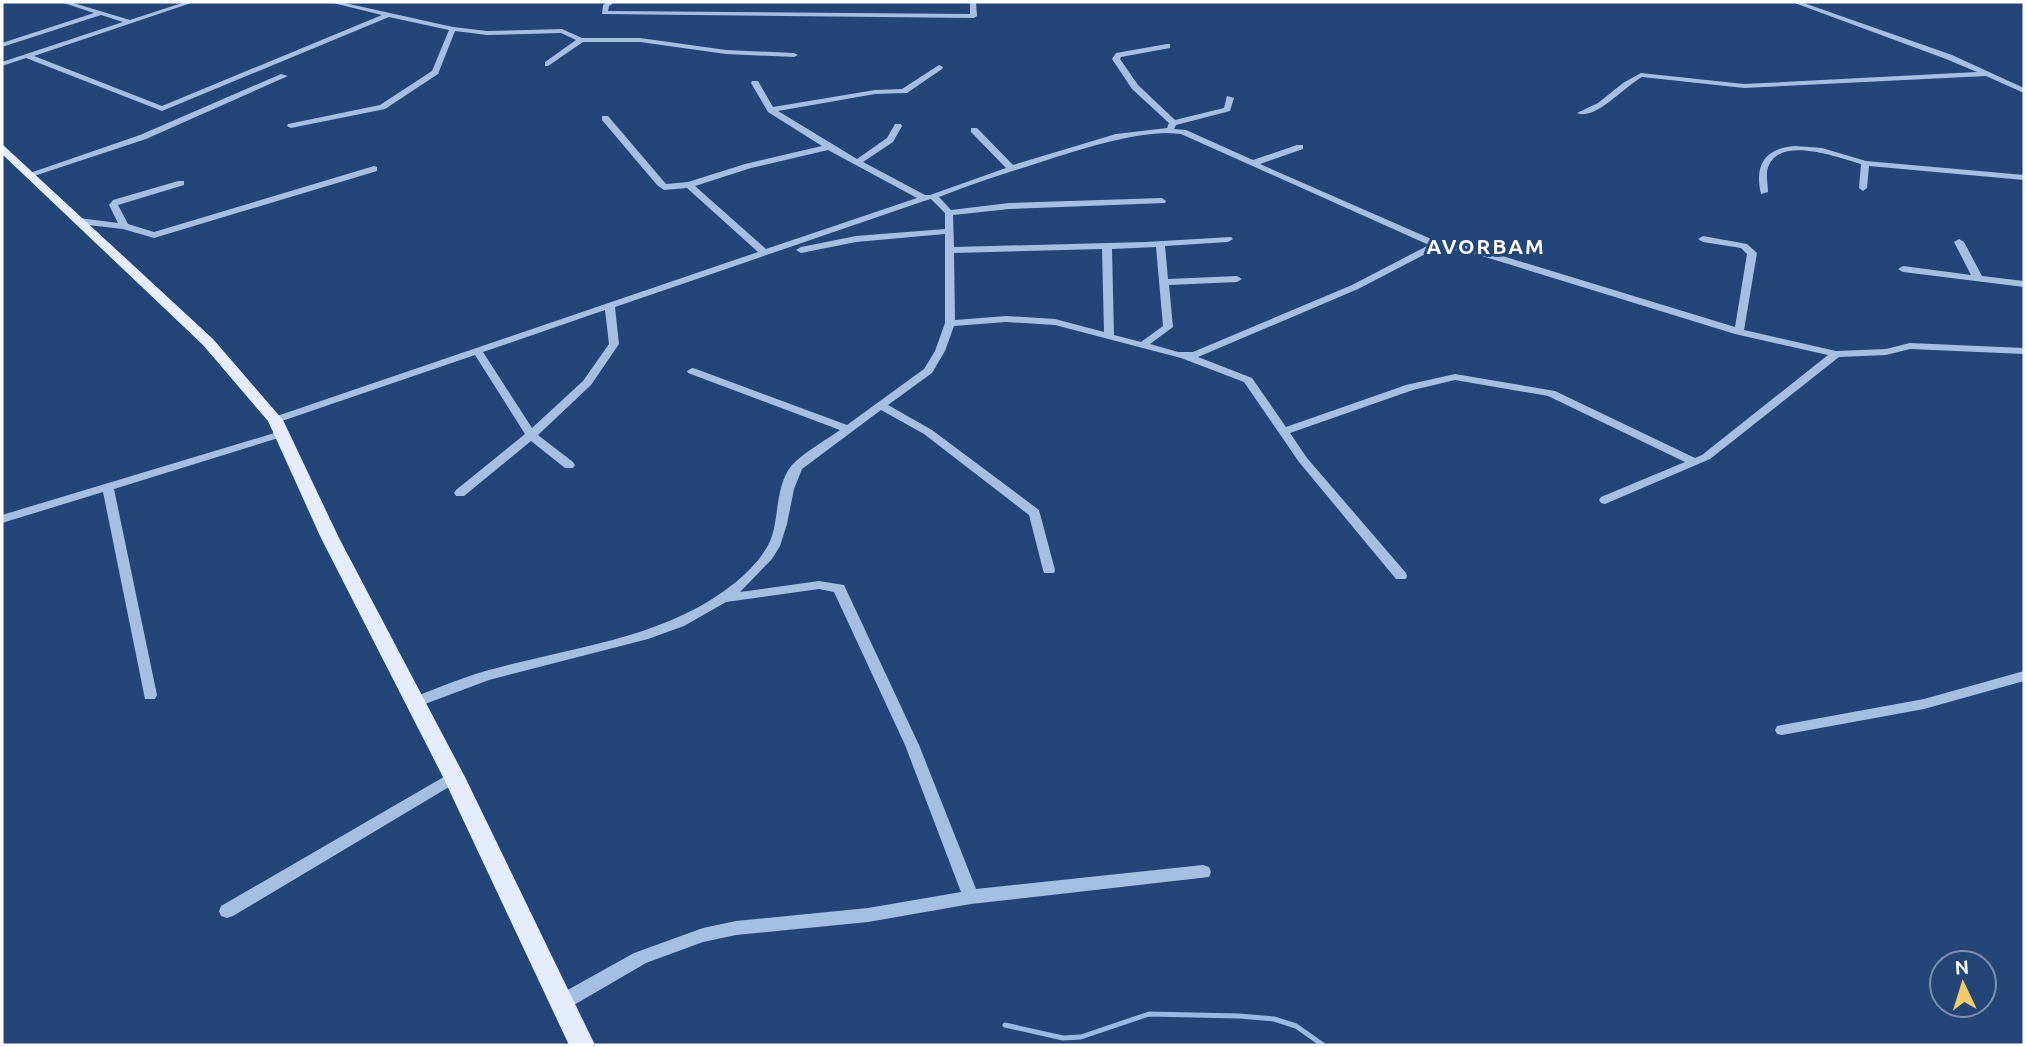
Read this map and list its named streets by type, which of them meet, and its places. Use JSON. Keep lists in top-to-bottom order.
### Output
{
  "districts": ["AVORBAM"],
  "north": "top"
}
